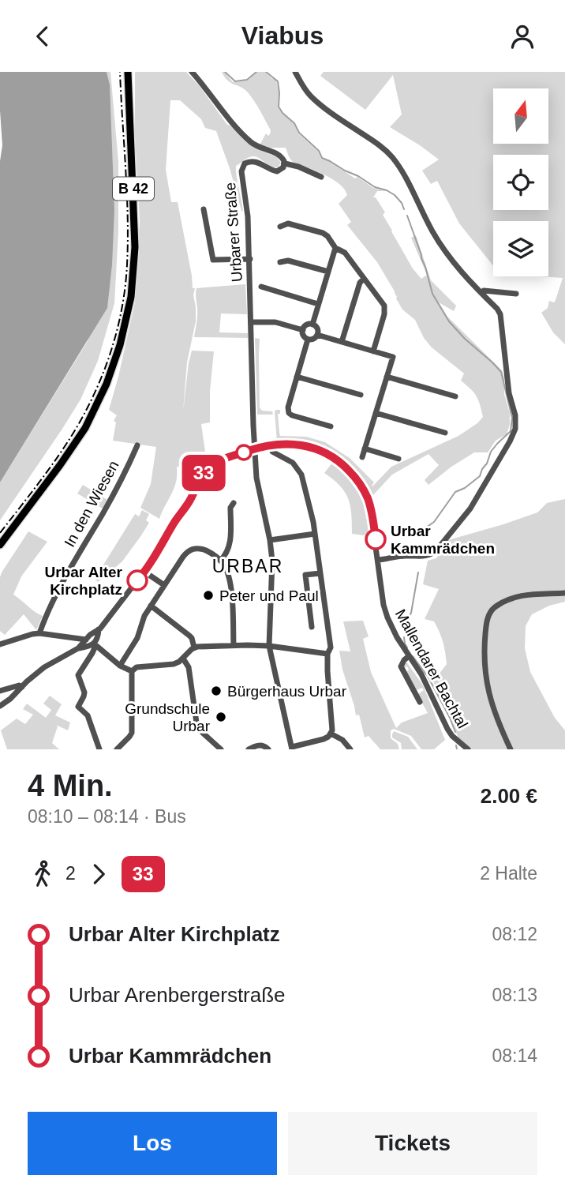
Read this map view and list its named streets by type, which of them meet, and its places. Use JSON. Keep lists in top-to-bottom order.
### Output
{
  "streets": {
    "main road": ["B 42"],
    "street": ["Urbarer Straße", "In den Wiesen", "Mallendarer Bachtal"]
  },
  "crossings": [
    ["Urbarer Straße", "Mallendarer Bachtal"]
  ],
  "districts": ["URBAR"],
  "places": [
    "Urbar Kammrädchen",
    "Urbar Alter Kirchplatz",
    "Peter und Paul",
    "Bürgerhaus Urbar",
    "Grundschule Urbar"
  ],
  "lines": ["bus line 33"],
  "north": "top",
  "page": {
    "header": "Viabus",
    "on_map": "33",
    "heading": ["4 Min.", "08:10 – 08:14 · Bus", "2.00 €"],
    "legs": ["2", "33", "2 Halte"],
    "list": [
      {
        "name": "Urbar Alter Kirchplatz",
        "value": "08:12"
      },
      {
        "name": "Urbar Arenbergerstraße",
        "value": "08:13"
      },
      {
        "name": "Urbar Kammrädchen",
        "value": "08:14"
      }
    ],
    "buttons": ["Los", "Tickets"]
  }
}
